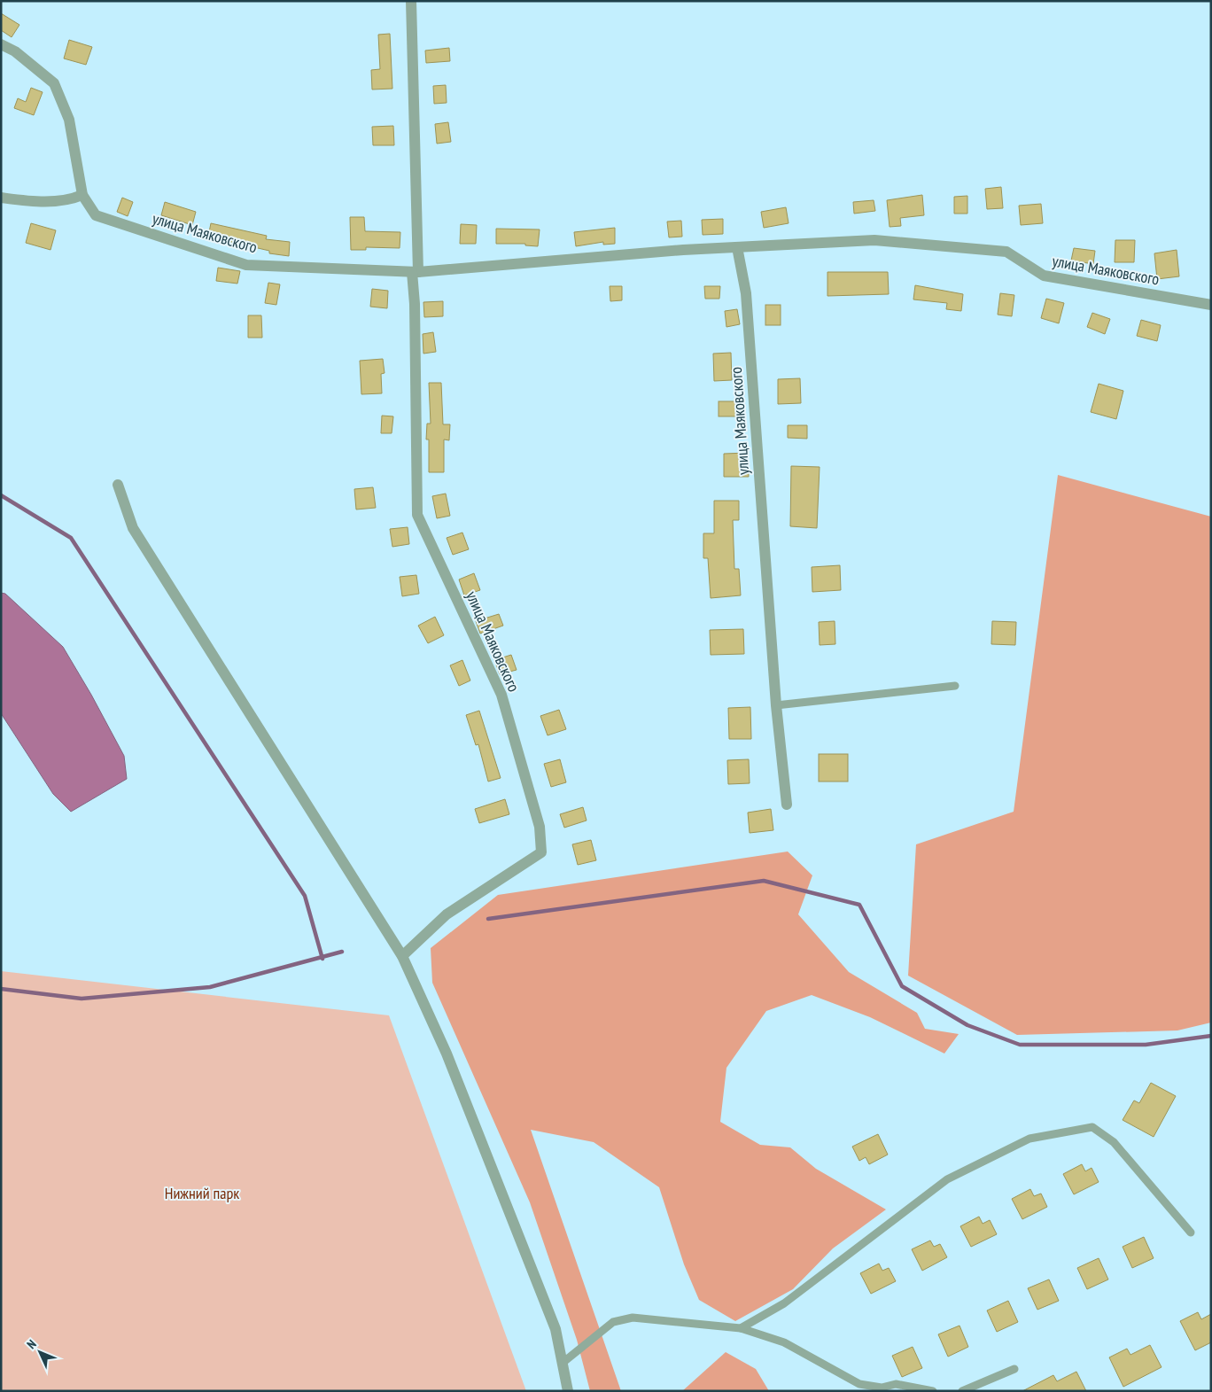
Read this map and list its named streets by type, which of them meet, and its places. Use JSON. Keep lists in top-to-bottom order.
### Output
{
  "streets": {
    "street": ["улица Маяковского"]
  },
  "parks": ["Нижний парк"],
  "north": "top left"
}
